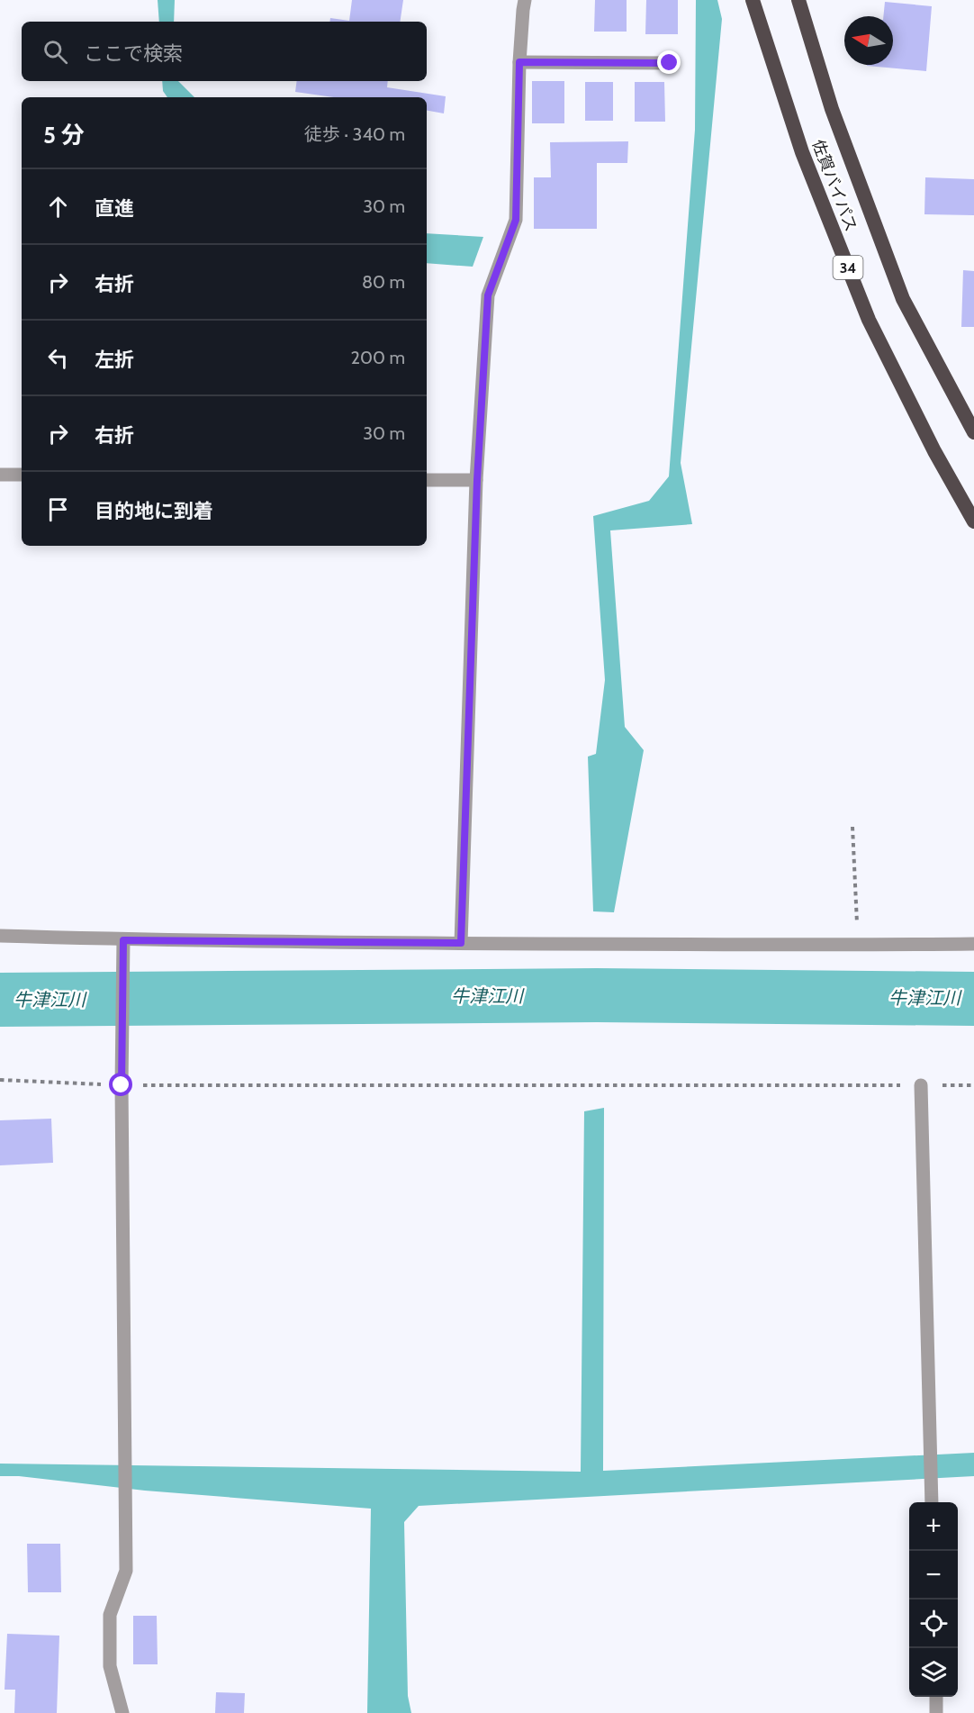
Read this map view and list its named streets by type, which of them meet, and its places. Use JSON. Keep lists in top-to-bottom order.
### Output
{
  "streets": {
    "highway": ["佐賀バイパス", "34"]
  },
  "water": ["牛津江川"],
  "north": "left",
  "page": {
    "search": "ここで検索",
    "heading": ["5 分", "徒歩 · 340 m"],
    "list": [
      ["直進", "30 m"],
      ["右折", "80 m"],
      ["左折", "200 m"],
      ["右折", "30 m"],
      "目的地に到着"
    ],
    "map_buttons": ["+", "−"]
  }
}
